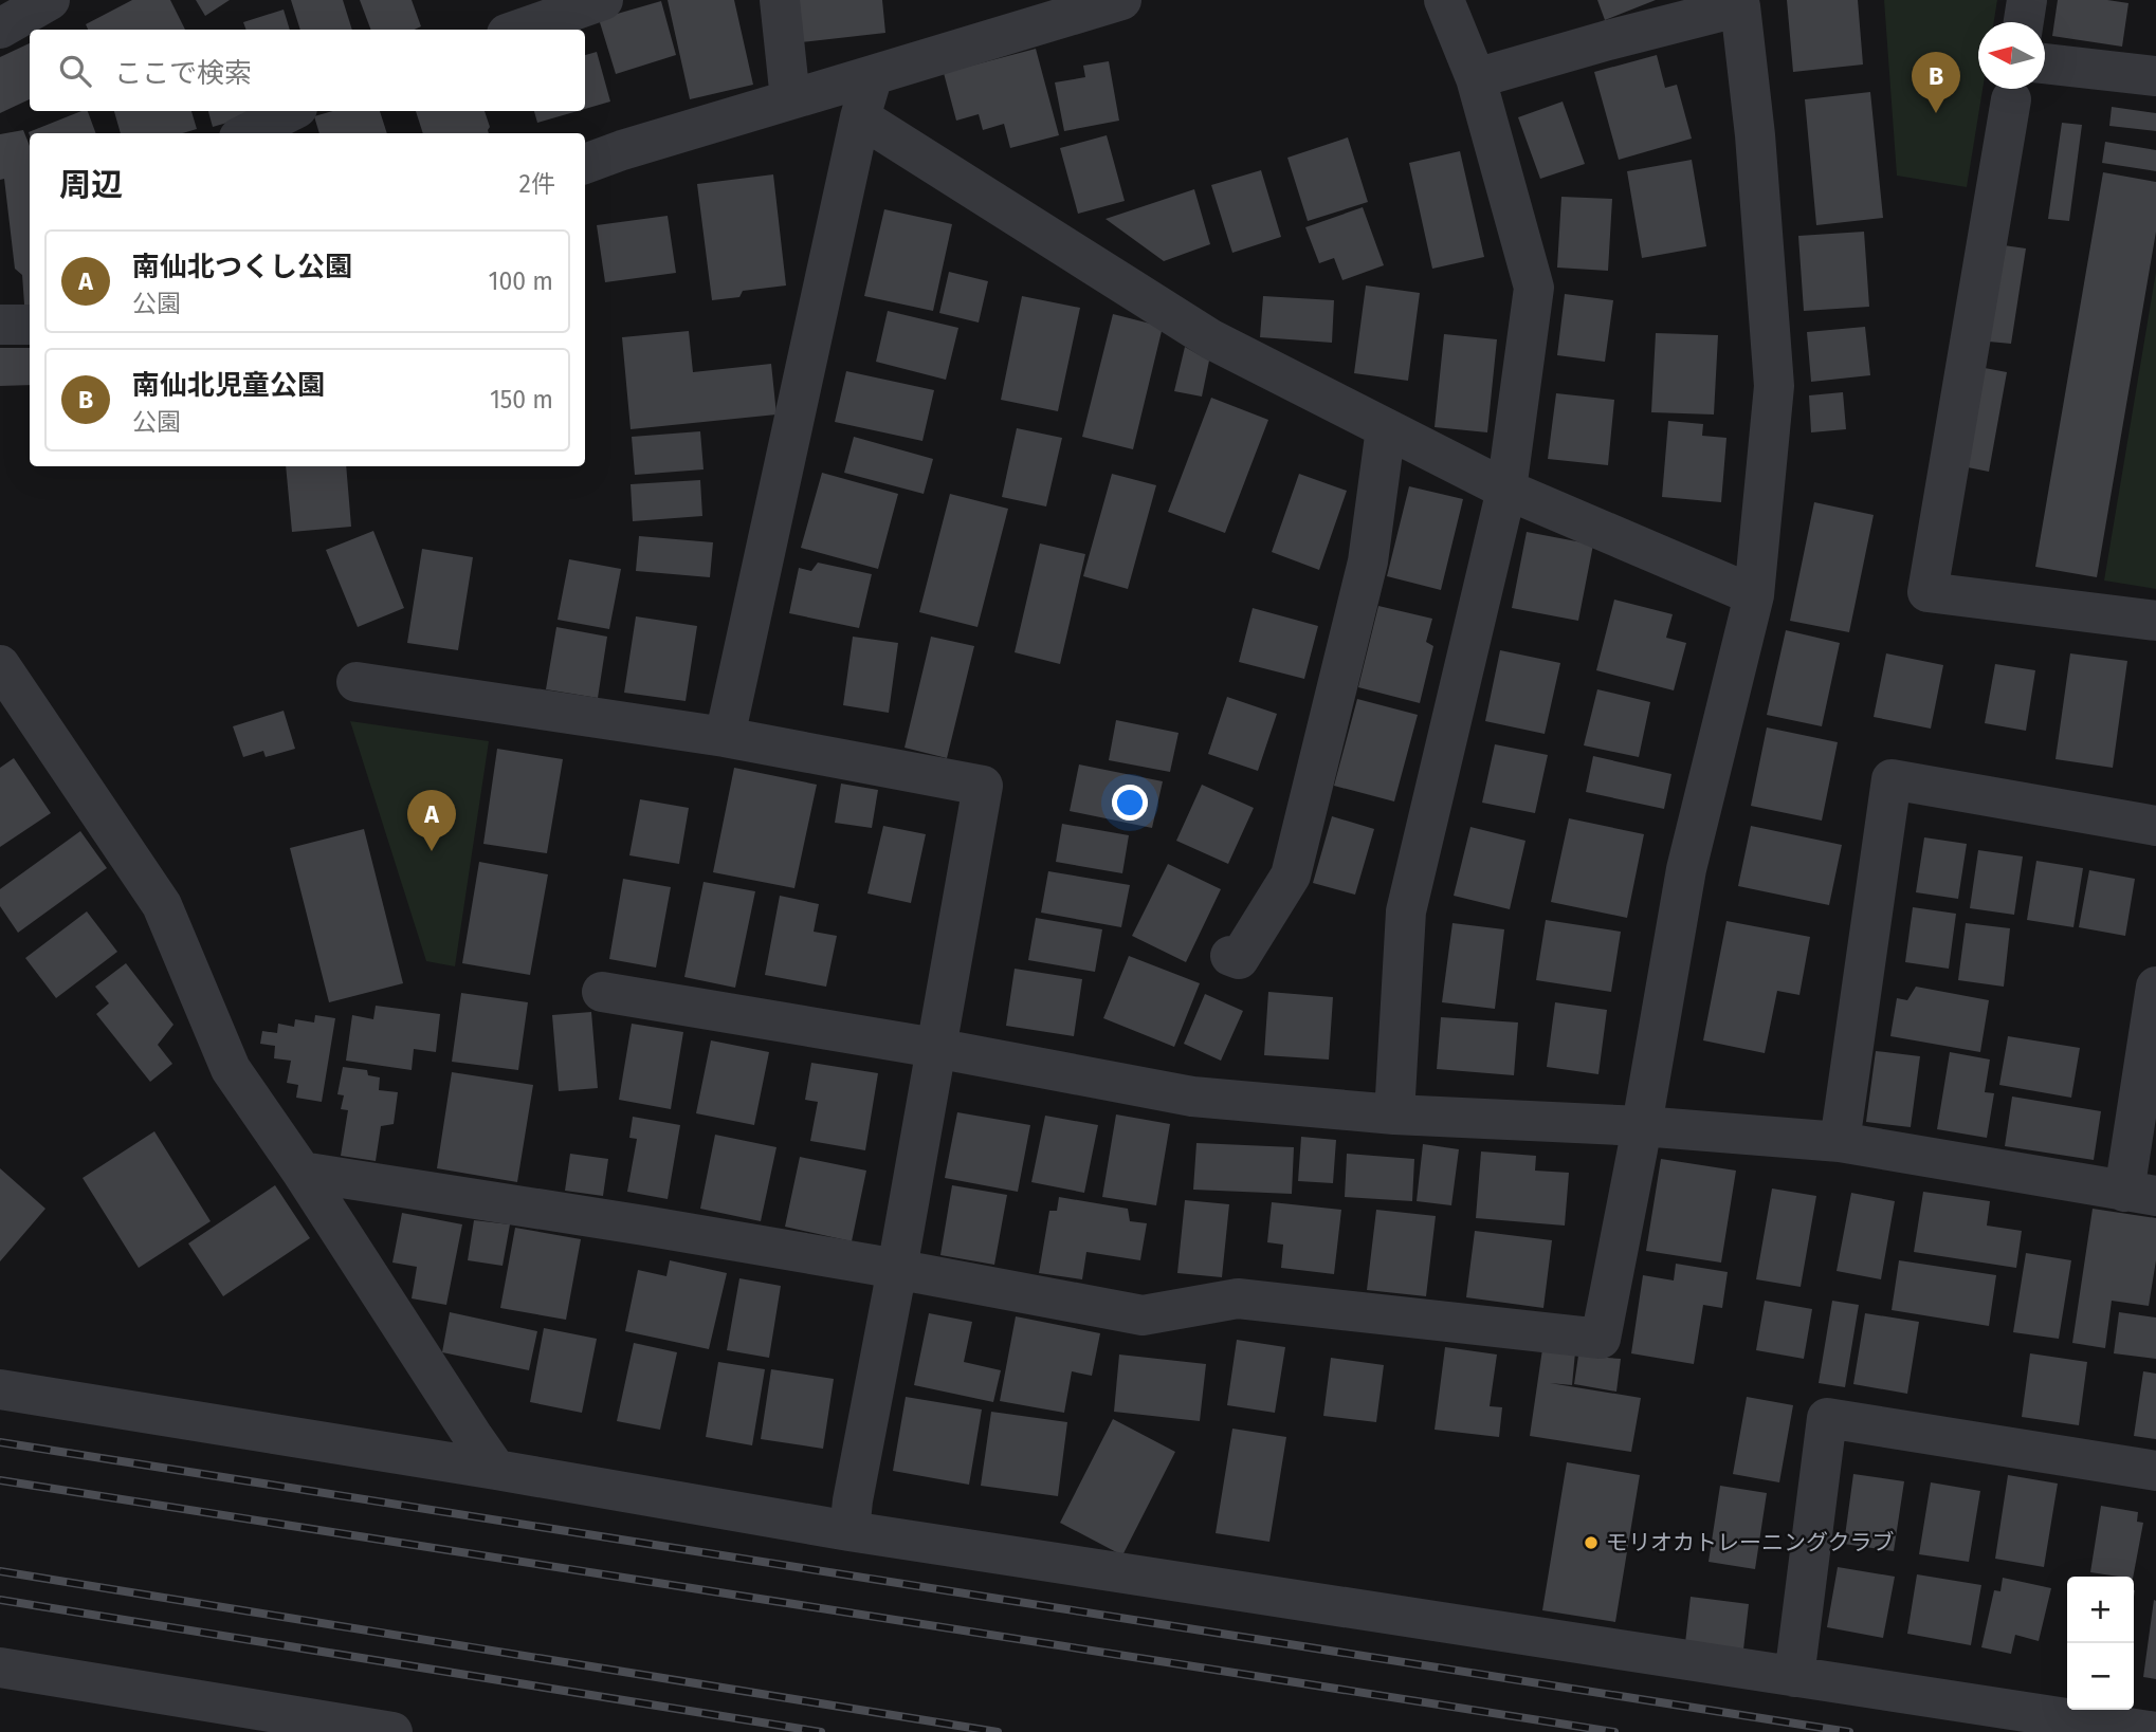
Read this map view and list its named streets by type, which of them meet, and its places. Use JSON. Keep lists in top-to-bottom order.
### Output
{
  "places": ["モリオカトレーニングクラブ"],
  "north": "left",
  "page": {
    "search": "ここで検索",
    "pins": ["B", "A"],
    "heading": ["周辺", "2件"],
    "list": [
      {
        "mark": "A",
        "name": "南仙北つくし公園",
        "note": "公園",
        "value": "100 m"
      },
      {
        "mark": "B",
        "name": "南仙北児童公園",
        "note": "公園",
        "value": "150 m"
      }
    ],
    "map_buttons": ["+", "−"]
  }
}
